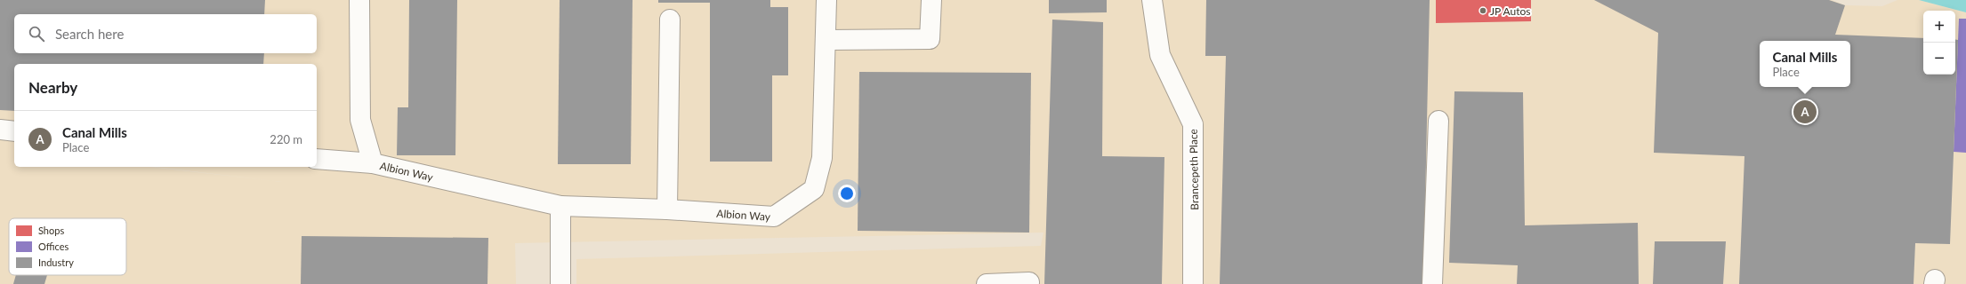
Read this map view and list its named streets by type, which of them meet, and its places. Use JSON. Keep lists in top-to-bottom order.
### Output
{
  "streets": {
    "lane": ["Brancepeth Place", "Albion Way"]
  },
  "places": ["JP Autos"],
  "legend": ["Shops", "Offices", "Industry"],
  "page": {
    "map_buttons": ["+", "−"],
    "search": "Search here",
    "popup": ["Canal Mills", "Place"],
    "heading": "Nearby",
    "pins": "A",
    "list": [
      {
        "mark": "A",
        "name": "Canal Mills",
        "note": "Place",
        "value": "220 m"
      }
    ]
  }
}
